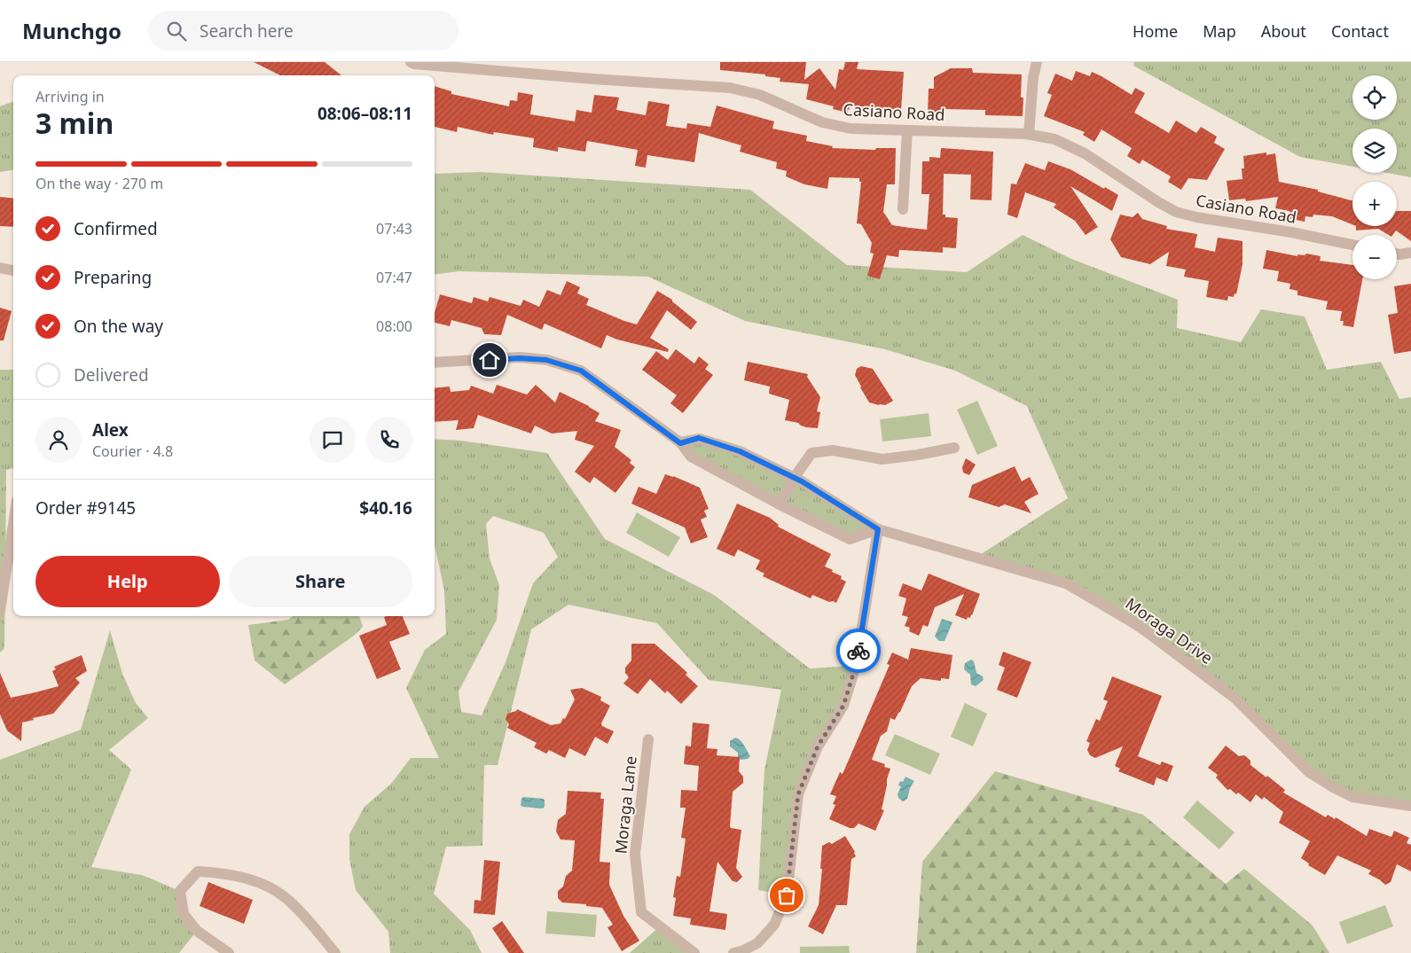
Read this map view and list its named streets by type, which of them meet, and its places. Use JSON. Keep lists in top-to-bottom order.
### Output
{
  "streets": {
    "street": ["Casiano Road", "Moraga Drive", "Moraga Lane"]
  },
  "page": {
    "header": "Munchgo",
    "search": "Search here",
    "nav": [
      "Home",
      "Map",
      "About",
      "Contact"
    ],
    "map_buttons": ["+", "−"],
    "heading": ["3 min", "Arriving in", "08:06–08:11"],
    "panel": [
      "Alex",
      "Courier · 4.8",
      "Order #9145",
      "$40.16"
    ],
    "bar": "On the way · 270 m",
    "list": [
      ["Confirmed", "07:43"],
      ["Preparing", "07:47"],
      ["On the way", "08:00"],
      "Delivered"
    ],
    "buttons": ["Help", "Share"]
  }
}
